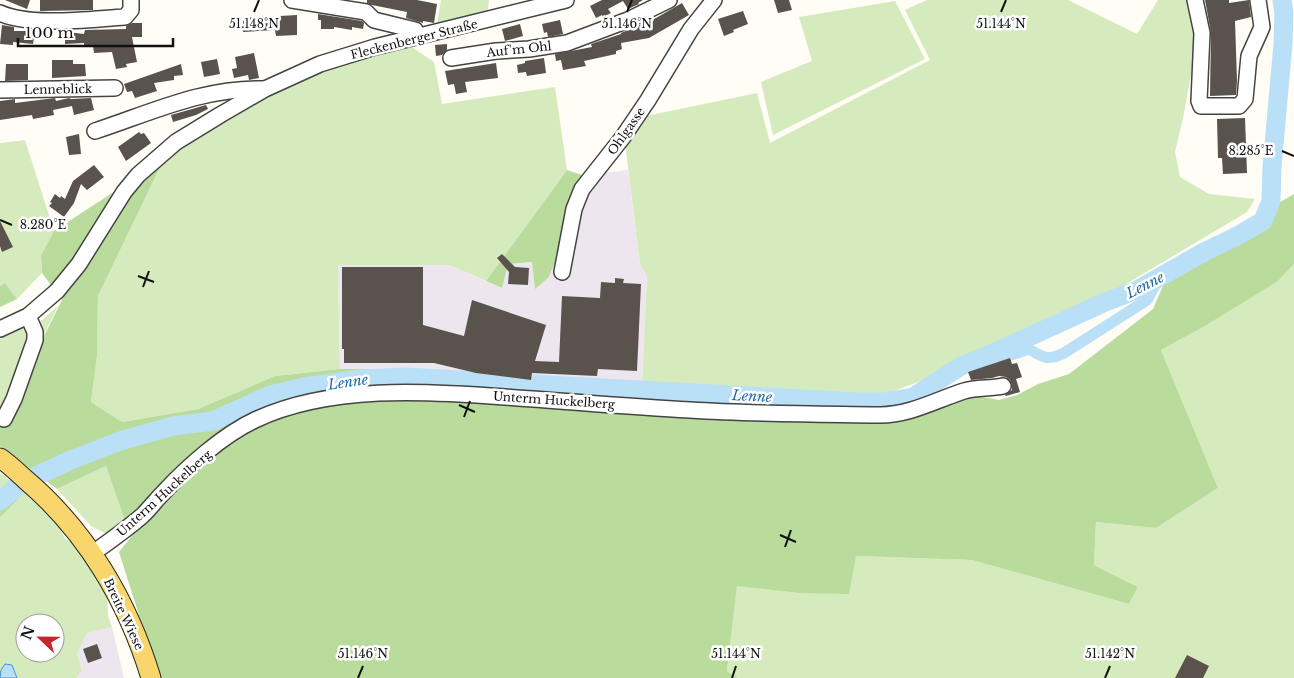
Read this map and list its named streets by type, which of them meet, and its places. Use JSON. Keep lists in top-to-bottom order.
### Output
{
  "streets": {
    "main road": ["Breite Wiese"],
    "street": [
      "Fleckenberger Straße",
      "Auf'm Ohl",
      "Lenneblick",
      "Ohlgasse",
      "Unterm Huckelberg"
    ]
  },
  "crossings": [
    ["Unterm Huckelberg", "Breite Wiese"]
  ],
  "water": ["Lenne"],
  "scale_bar": "100 m",
  "north": "left",
  "coordinates": [
    "51.148°N",
    "51.146°N",
    "51.144°N",
    "8.285°E",
    "8.280°E",
    "51.142°N"
  ]
}
